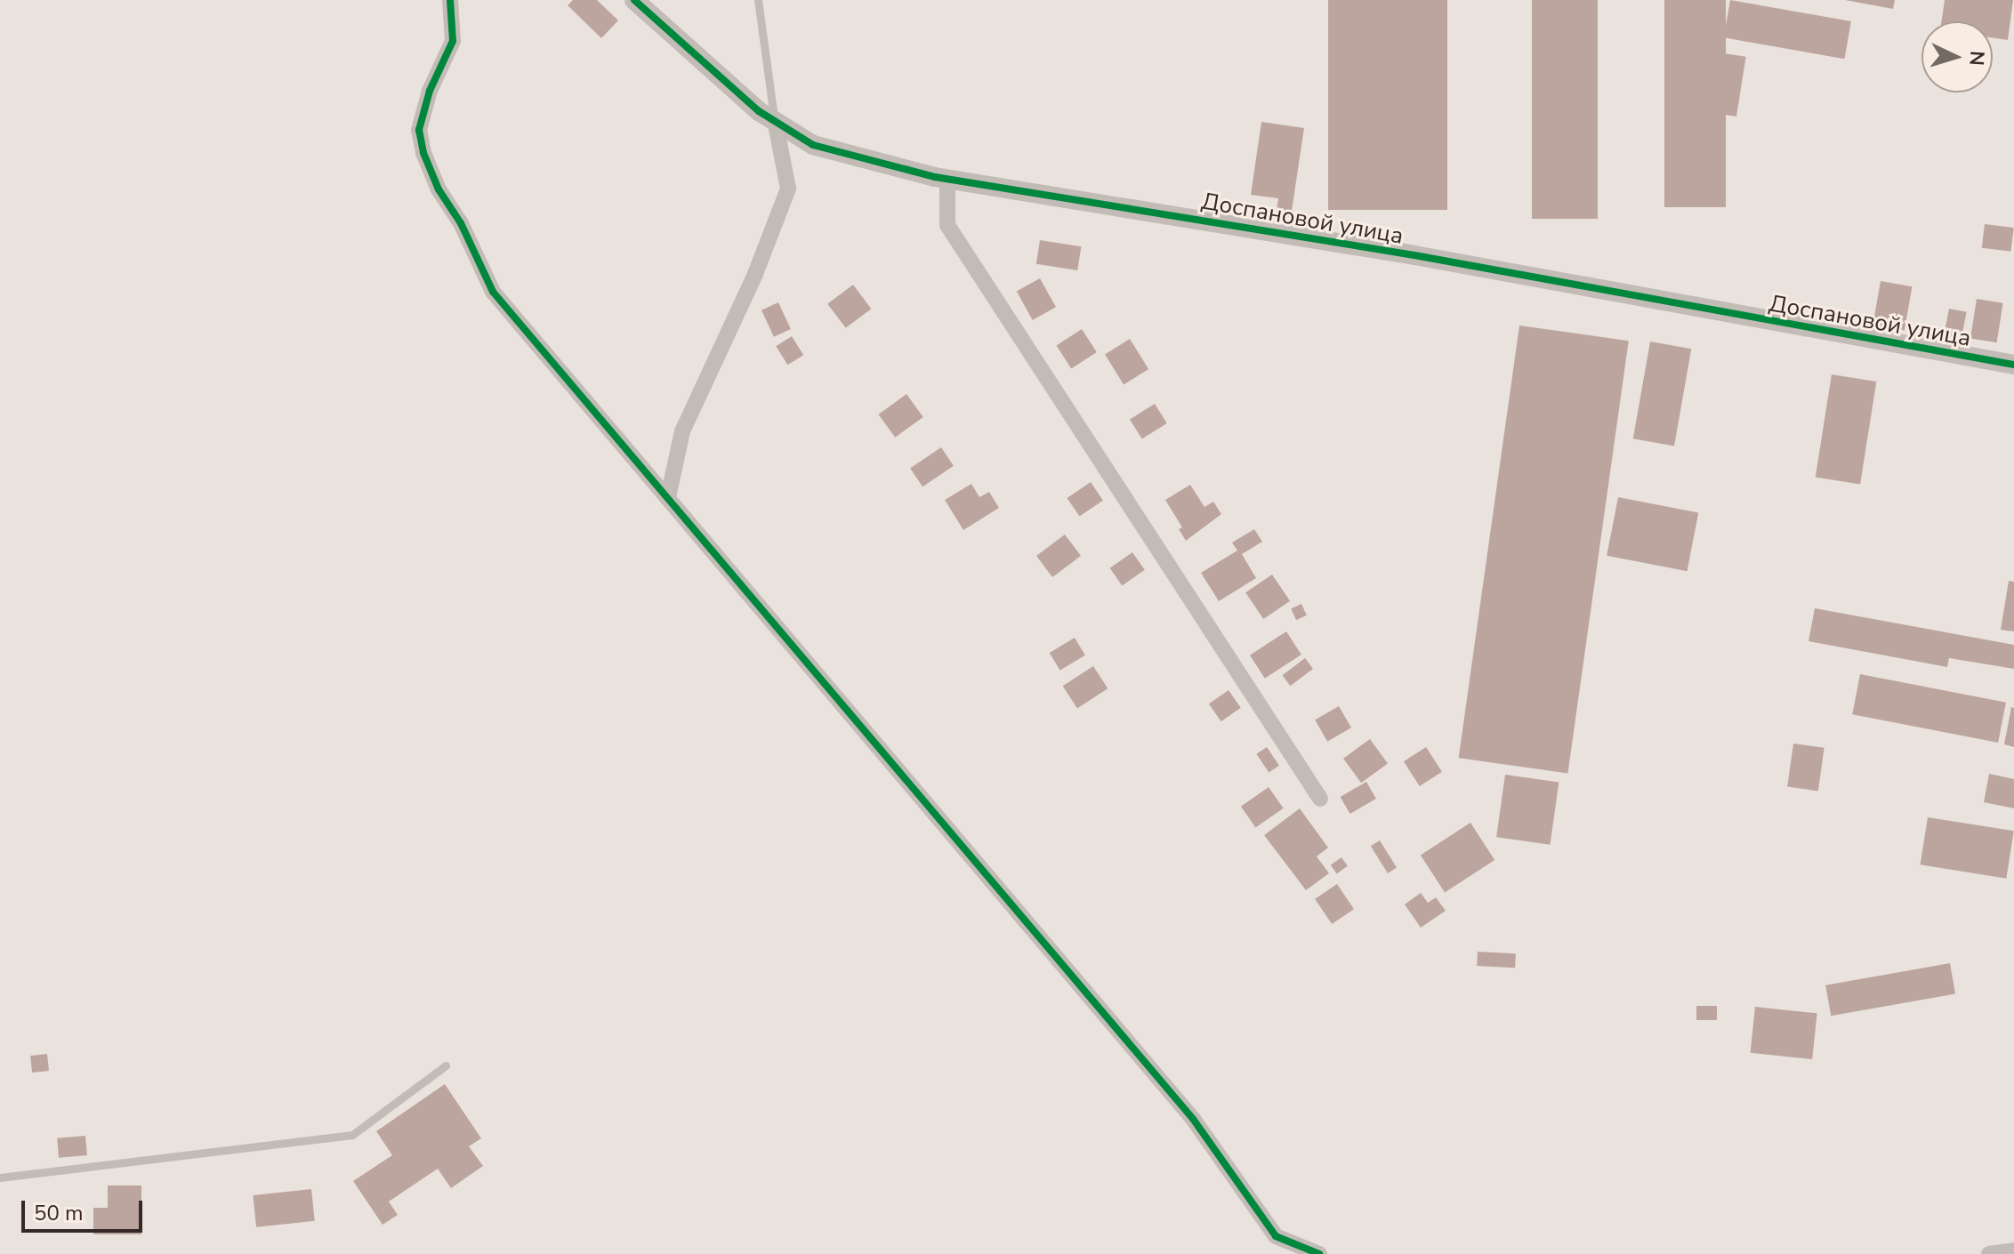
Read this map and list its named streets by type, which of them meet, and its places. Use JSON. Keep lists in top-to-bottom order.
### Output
{
  "streets": {
    "street": ["Доспановой улица"]
  },
  "scale_bar": "50 m",
  "north": "right"
}
